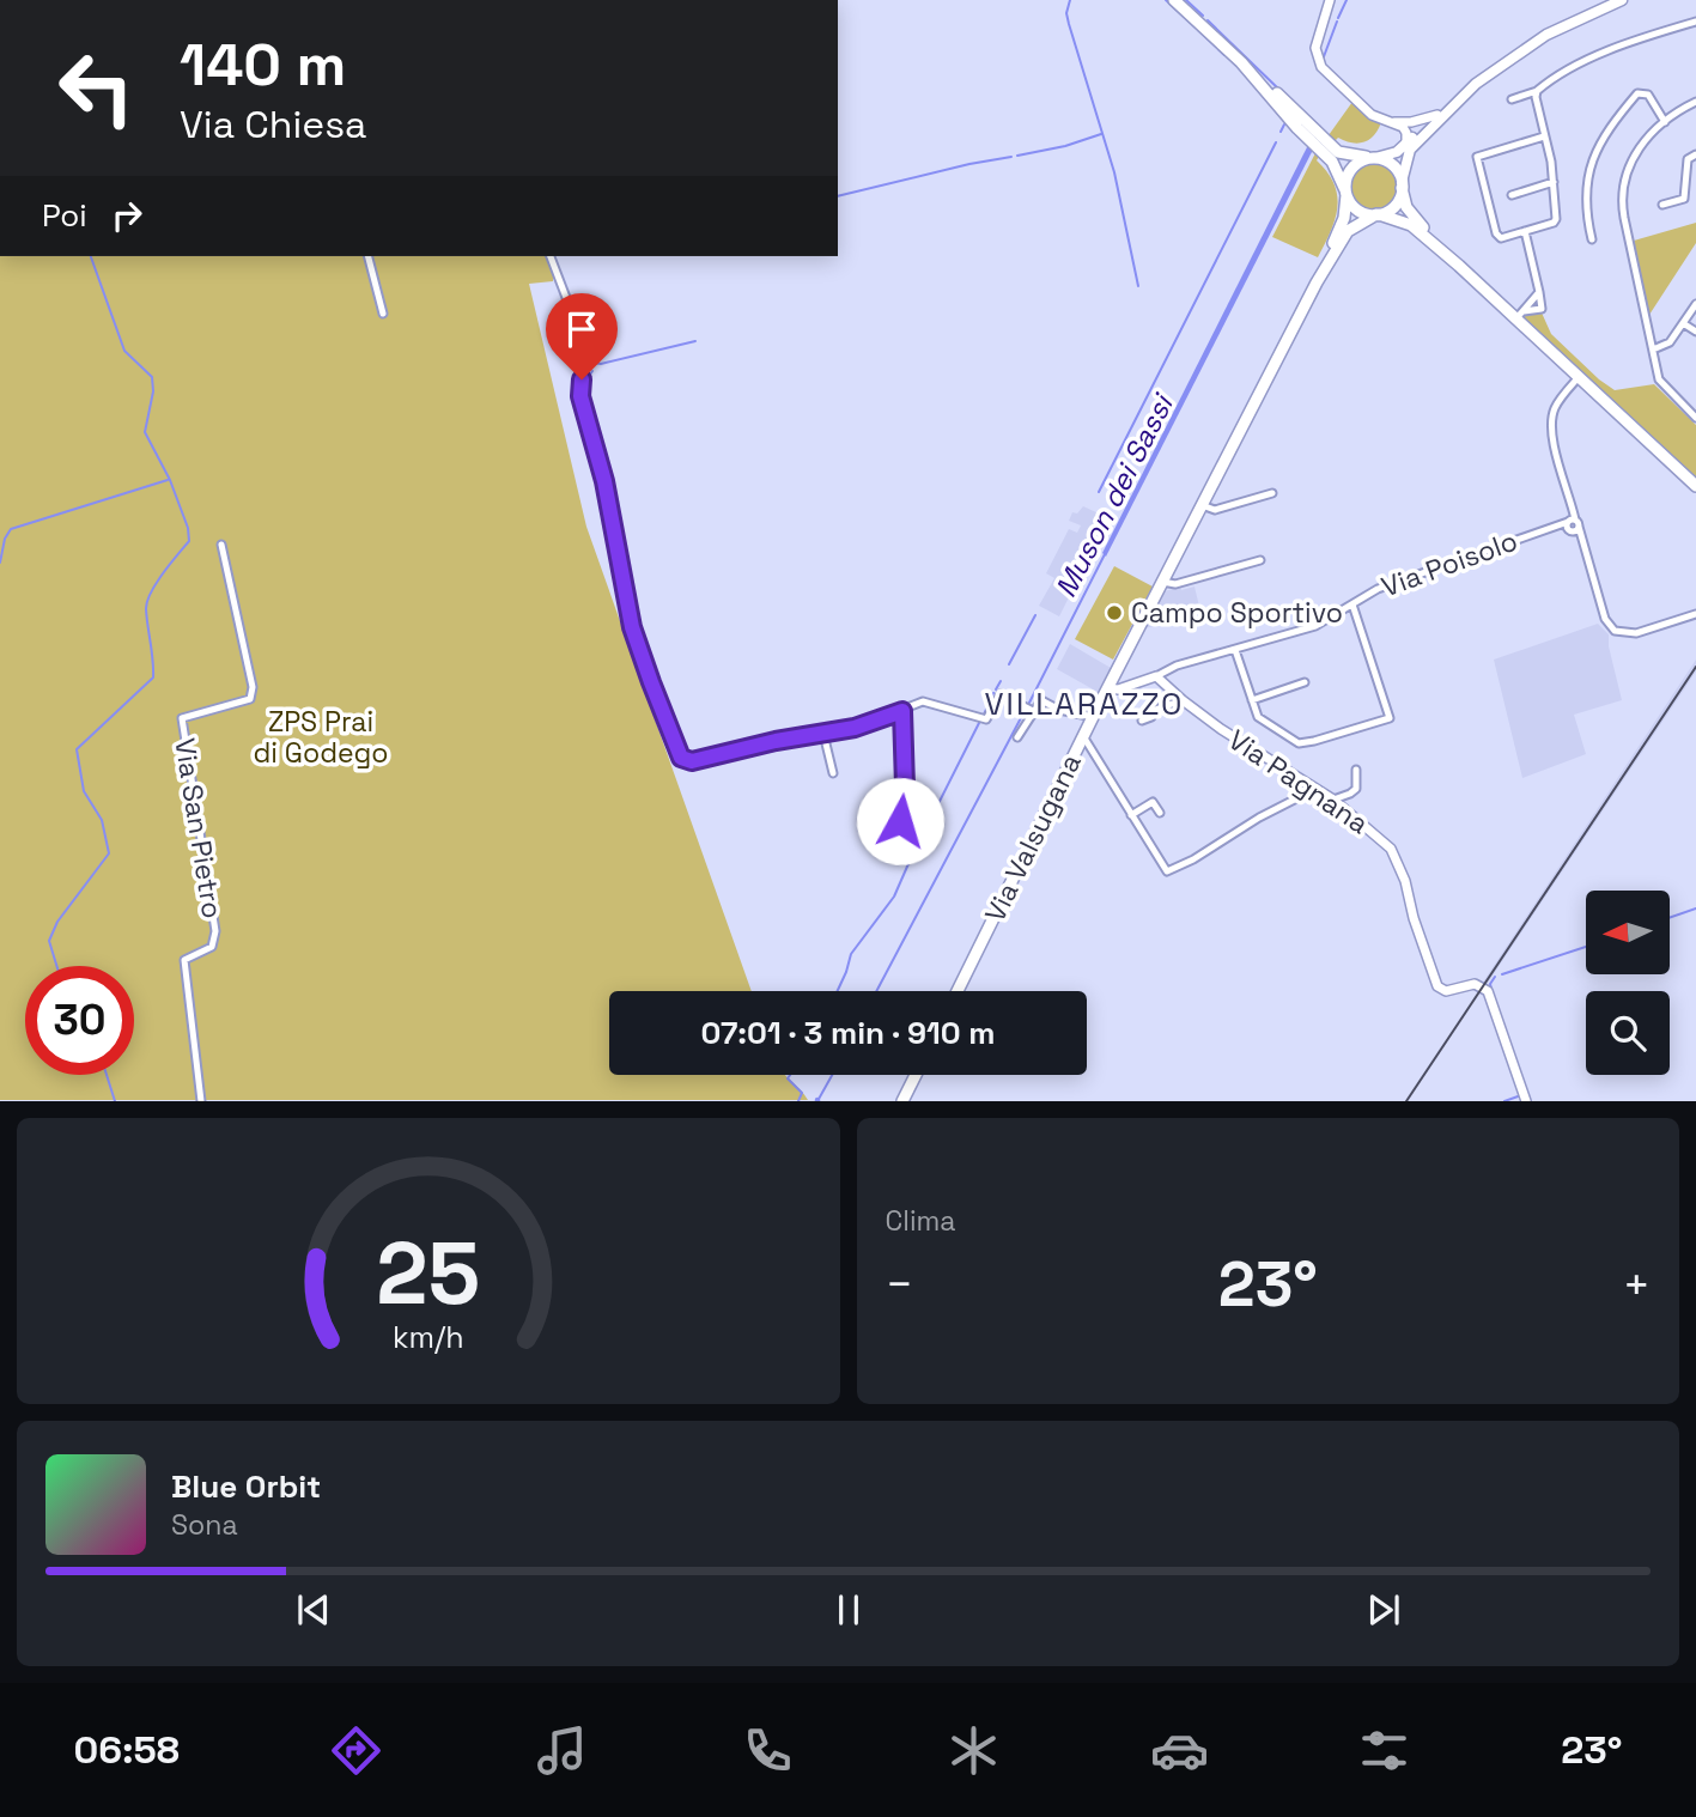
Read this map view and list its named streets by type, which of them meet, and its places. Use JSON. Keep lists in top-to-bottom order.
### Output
{
  "streets": {
    "main road": ["Via Valsugana"],
    "street": ["Via Poisolo", "Via Pagnana", "Via San Pietro"]
  },
  "crossings": [
    ["Via Poisolo", "Via Pagnana"],
    ["Via Poisolo", "Via Valsugana"]
  ],
  "districts": ["VILLARAZZO"],
  "water": ["Muson dei Sassi"],
  "parks": ["ZPS Prai di Godego"],
  "places": ["Campo Sportivo"],
  "north": "left",
  "page": {
    "turn": ["140 m", "Via Chiesa"],
    "then": "Poi",
    "limit": "30",
    "trip": "07:01 · 3 min · 910 m",
    "tile": "Clima",
    "heat": ["−", "23°", "+"],
    "song": ["Blue Orbit", "Sona"],
    "tabs": ["06:58", "23°"],
    "gauge": ["25", "km/h"]
  }
}
